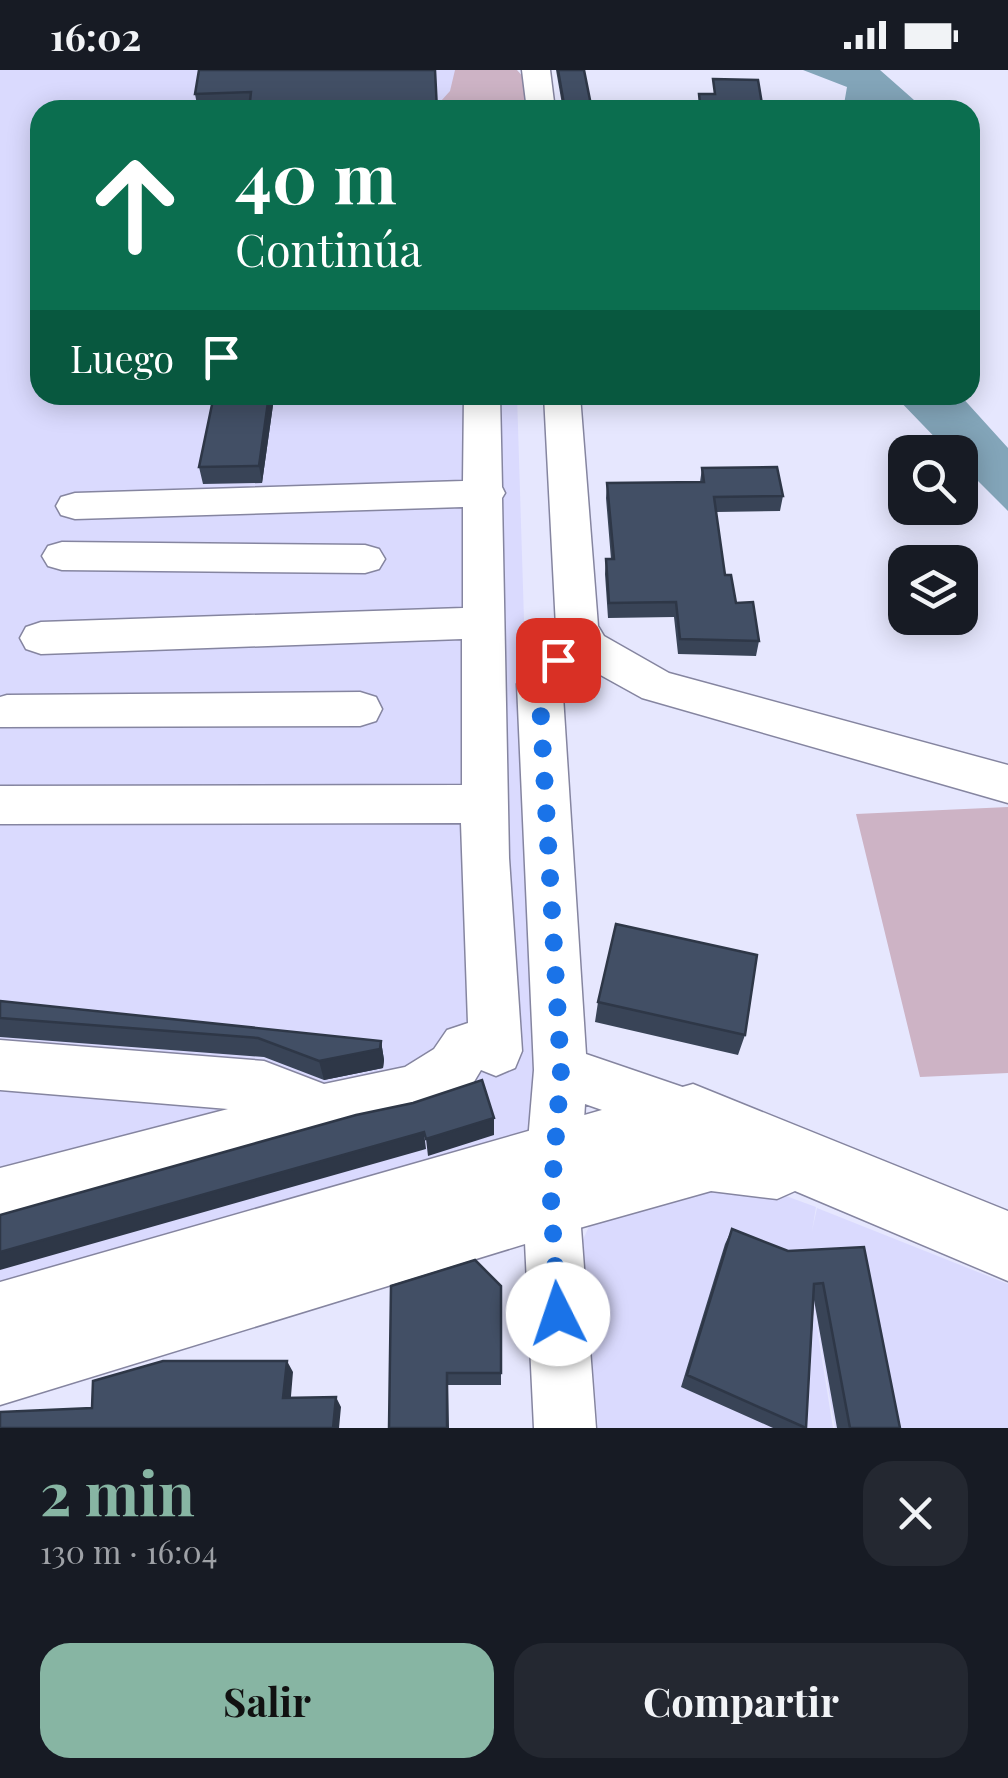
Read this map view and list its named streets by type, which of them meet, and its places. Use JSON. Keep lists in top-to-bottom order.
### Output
{
  "page": {
    "status": "16:02",
    "turn": ["40 m", "Continúa"],
    "then": "Luego",
    "heading": ["2 min", "130 m · 16:04"],
    "buttons": ["Salir", "Compartir"]
  }
}
